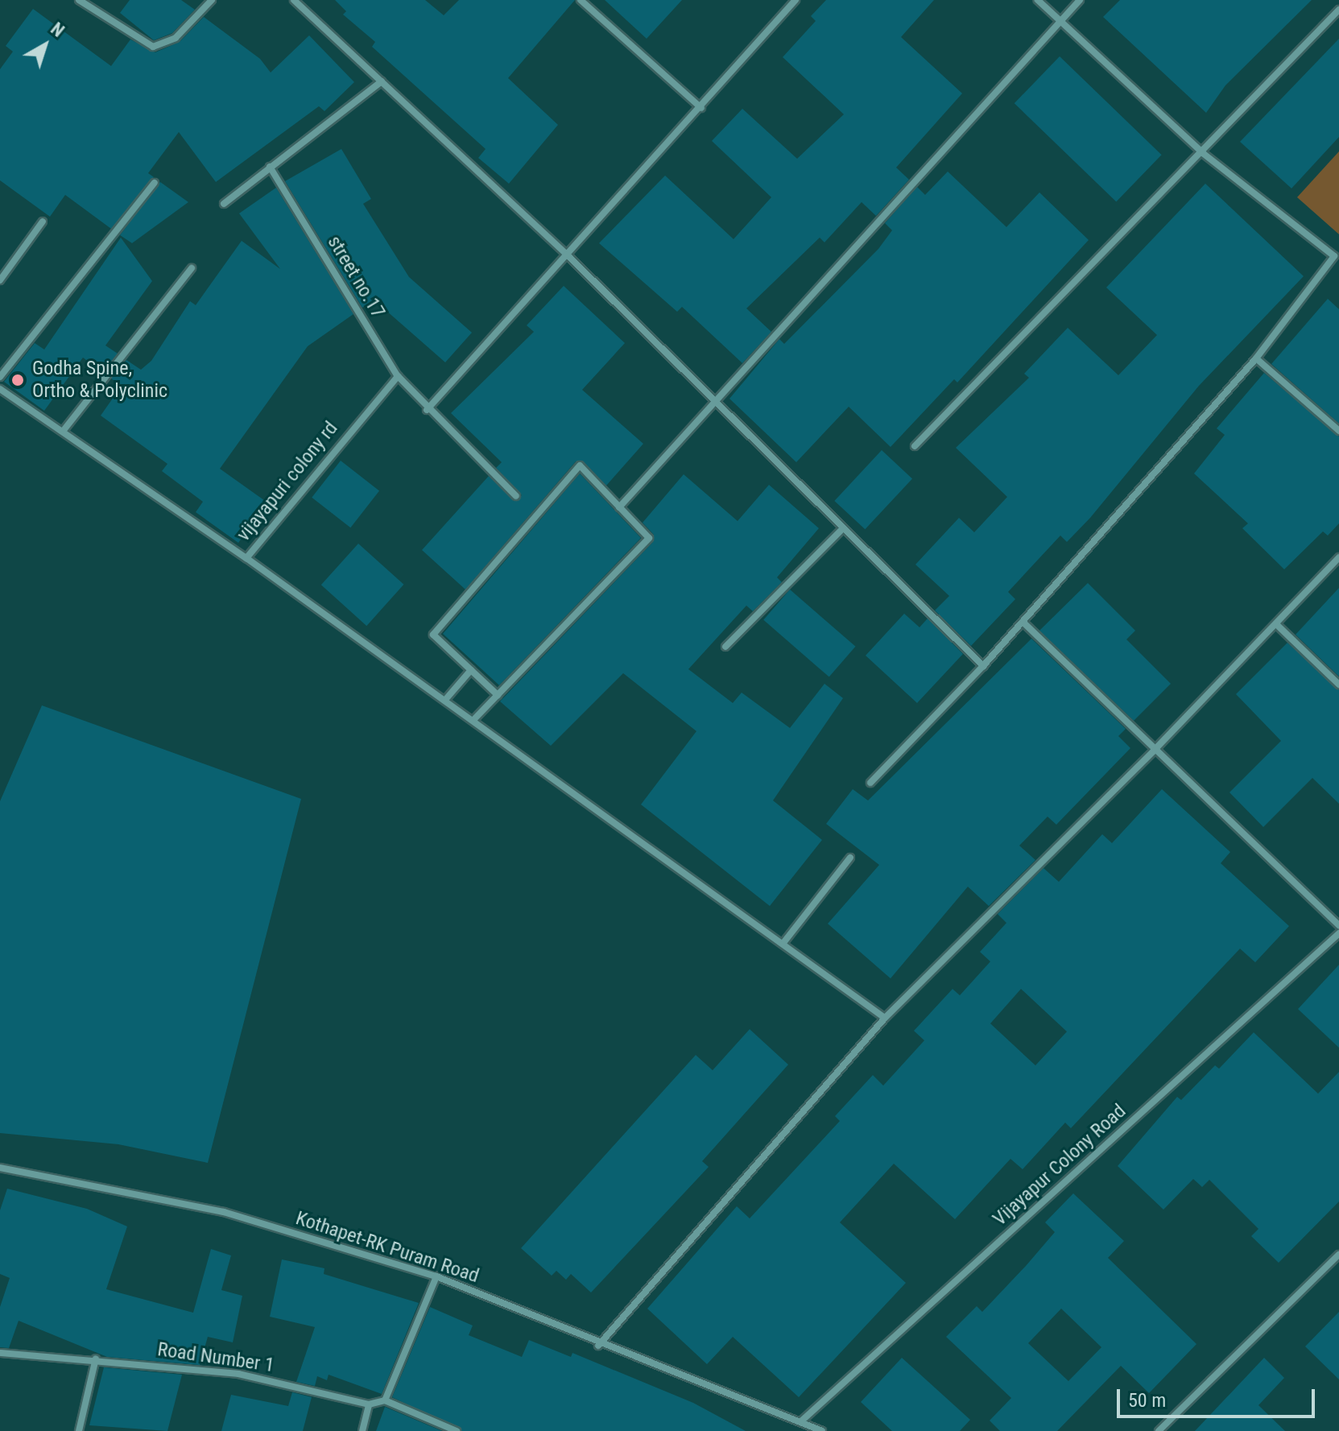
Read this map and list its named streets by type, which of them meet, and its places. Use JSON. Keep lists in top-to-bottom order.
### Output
{
  "streets": {
    "street": [
      "street no.17",
      "vijayapuri colony rd",
      "Vijayapur Colony Road",
      "Kothapet-RK Puram Road",
      "Road Number 1"
    ]
  },
  "crossings": [
    ["street no.17", "vijayapuri colony rd"],
    ["Vijayapur Colony Road", "Kothapet-RK Puram Road"]
  ],
  "places": ["Godha Spine, Ortho & Polyclinic"],
  "scale_bar": "50 m",
  "north": "top right"
}
